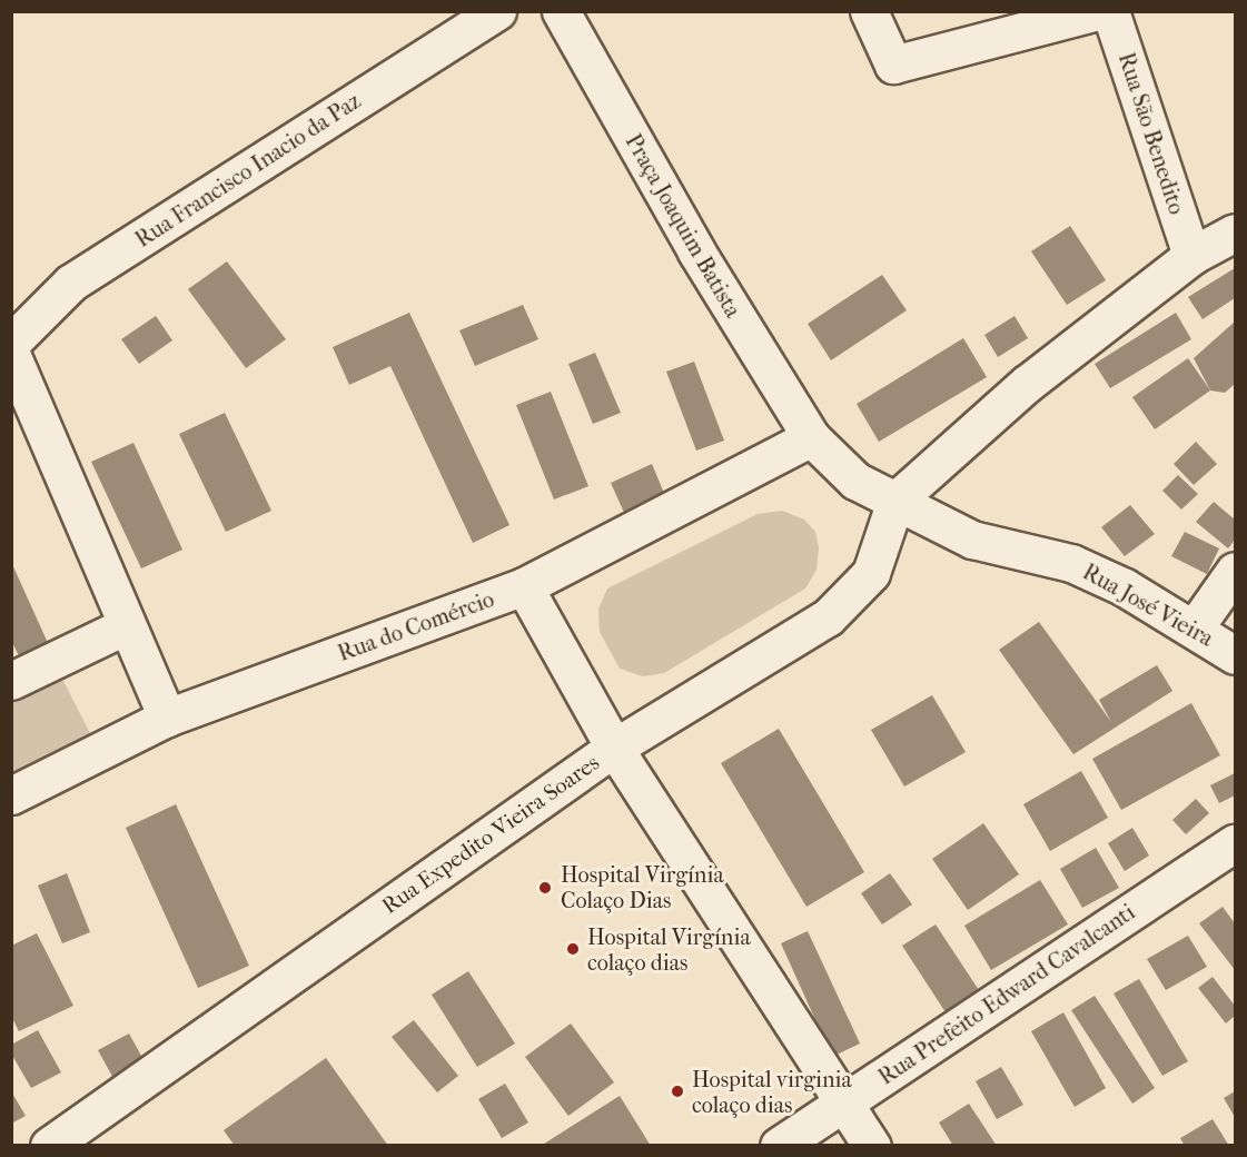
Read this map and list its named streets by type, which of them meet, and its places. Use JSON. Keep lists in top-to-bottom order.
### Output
{
  "streets": {
    "street": [
      "Rua São Benedito",
      "Rua Francisco Inacio da Paz",
      "Praça Joaquim Batista",
      "Rua José Vieira",
      "Rua do Comércio",
      "Rua Expedito Vieira Soares",
      "Rua Prefeito Edward Cavalcanti"
    ]
  },
  "crossings": [
    ["Praça Joaquim Batista", "Rua José Vieira"],
    ["Praça Joaquim Batista", "Rua do Comércio"],
    ["Rua José Vieira", "Rua do Comércio"],
    ["Rua José Vieira", "Rua Expedito Vieira Soares"]
  ],
  "places": ["Hospital Virgínia Colaço Dias", "Hospital Virgínia colaço dias", "Hospital virginia colaço dias"]
}
